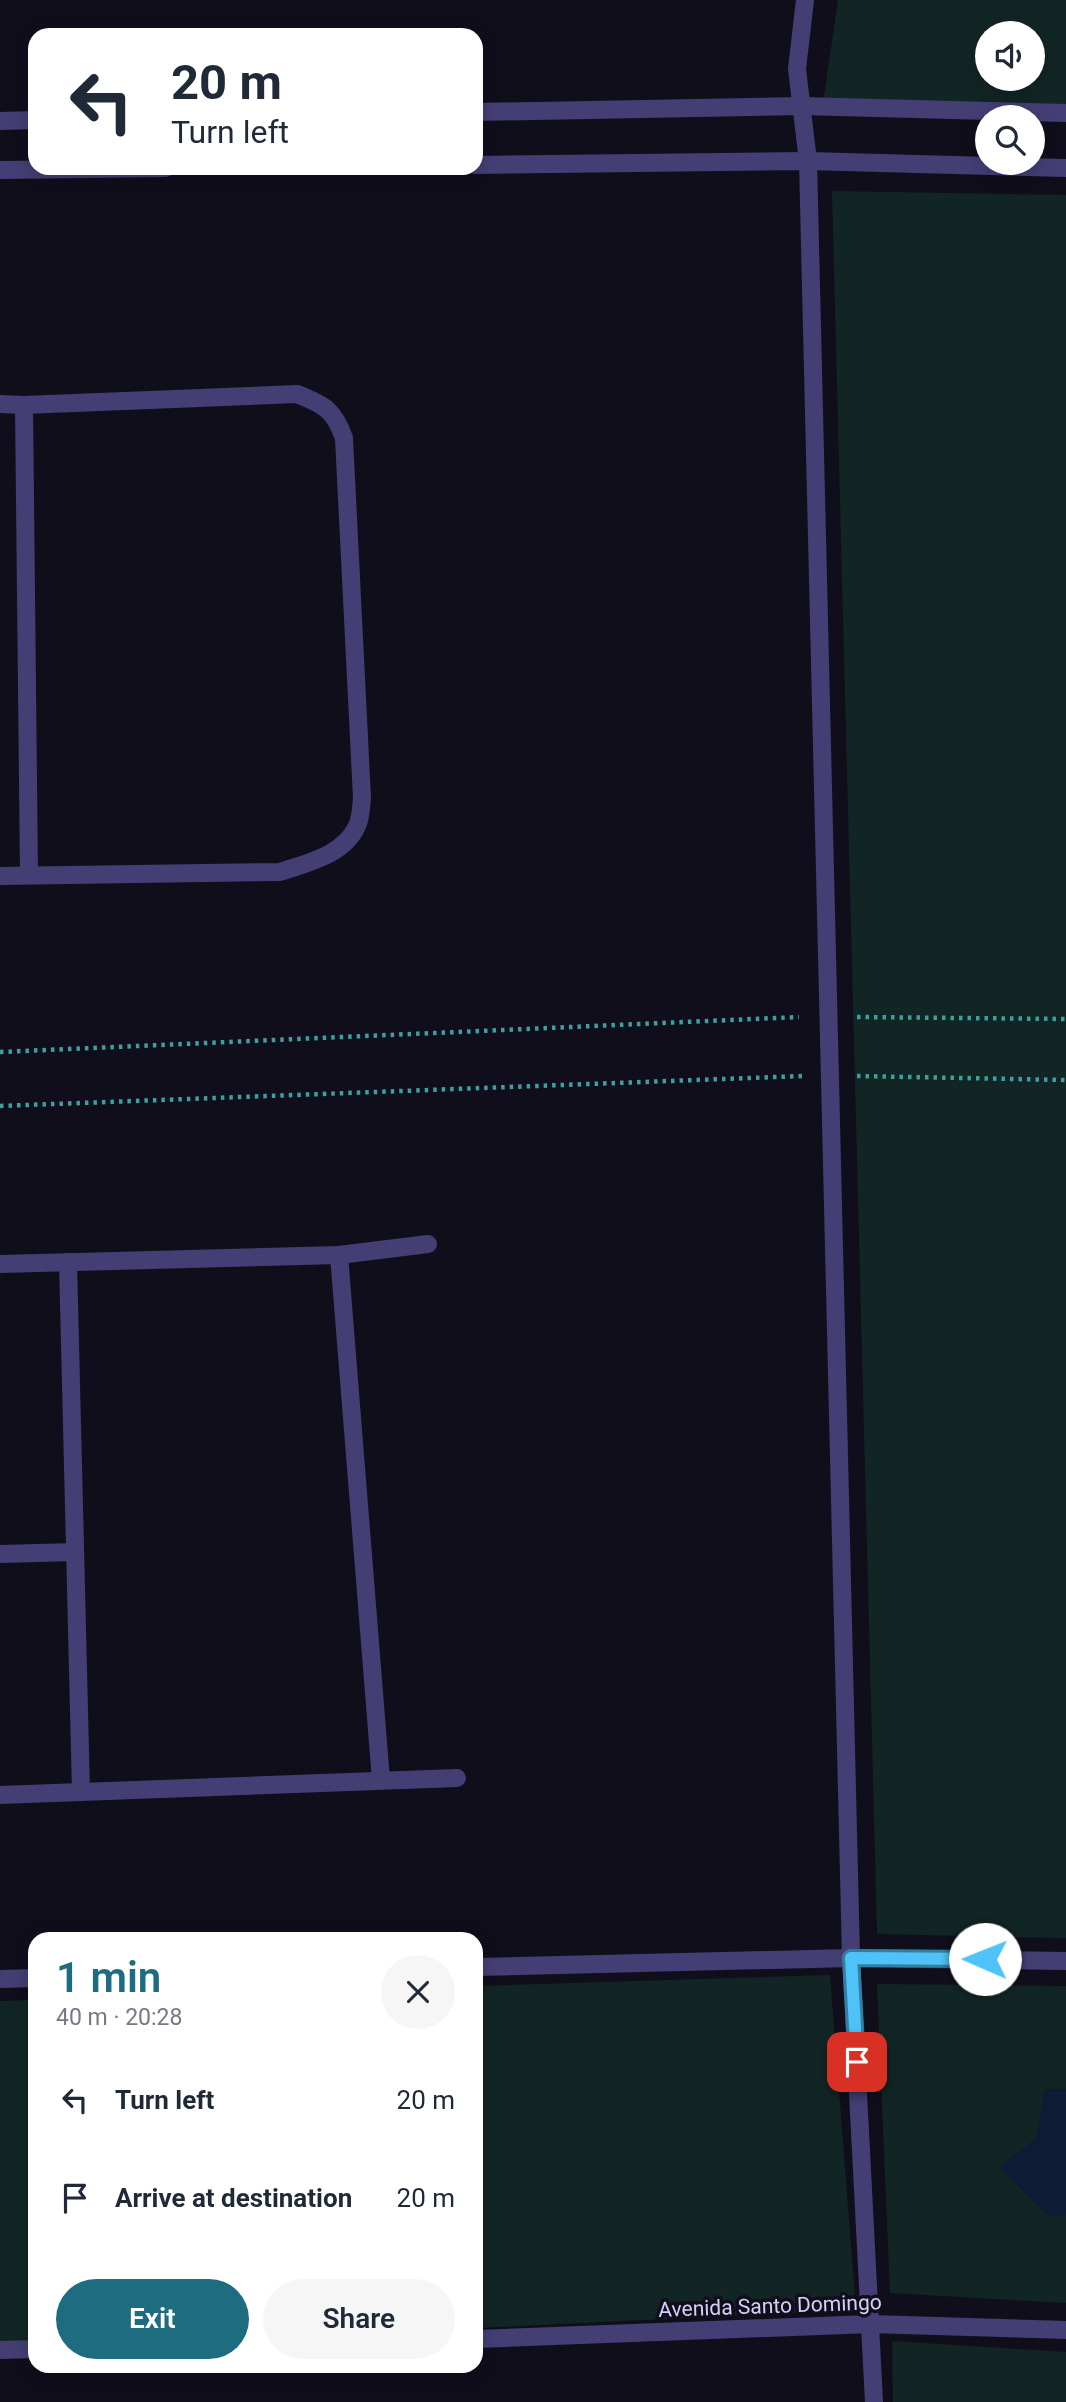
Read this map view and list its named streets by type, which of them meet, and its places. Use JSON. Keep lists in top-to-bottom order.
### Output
{
  "streets": {
    "street": ["Avenida Santo Domingo"]
  },
  "page": {
    "turn": ["20 m", "Turn left"],
    "heading": ["1 min", "40 m · 20:28"],
    "list": [
      {
        "name": "Turn left",
        "value": "20 m"
      },
      {
        "name": "Arrive at destination",
        "value": "20 m"
      }
    ],
    "buttons": ["Exit", "Share"]
  }
}
